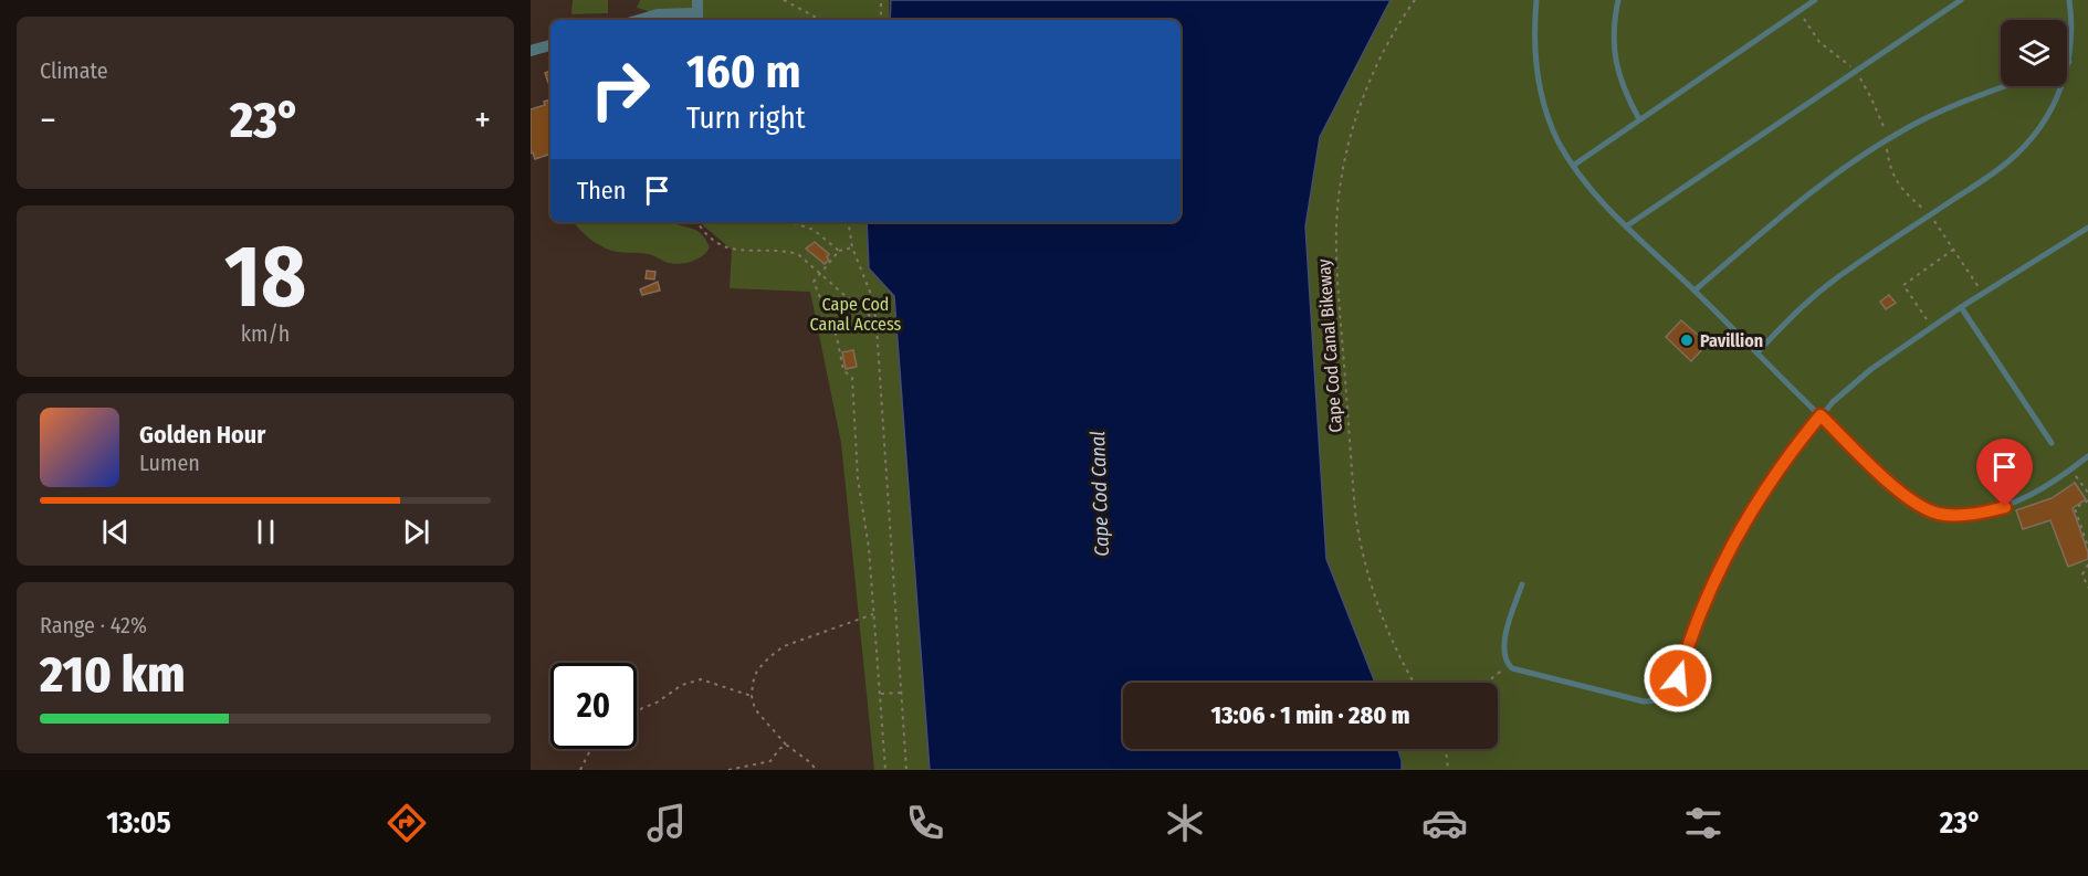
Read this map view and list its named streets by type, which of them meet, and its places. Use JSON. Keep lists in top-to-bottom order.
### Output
{
  "streets": {
    "path": ["Cape Cod Canal Bikeway"]
  },
  "water": ["Cape Cod Canal"],
  "parks": ["Cape Cod Canal Access"],
  "places": ["Pavillion"],
  "page": {
    "tile": [
      "Climate",
      ["18", "km/h"],
      ["Range · 42%", "210 km"]
    ],
    "turn": ["160 m", "Turn right"],
    "heat": ["−", "23°", "+"],
    "then": "Then",
    "song": ["Golden Hour", "Lumen"],
    "limit": "20",
    "trip": "13:06 · 1 min · 280 m",
    "tabs": ["13:05", "23°"]
  }
}
